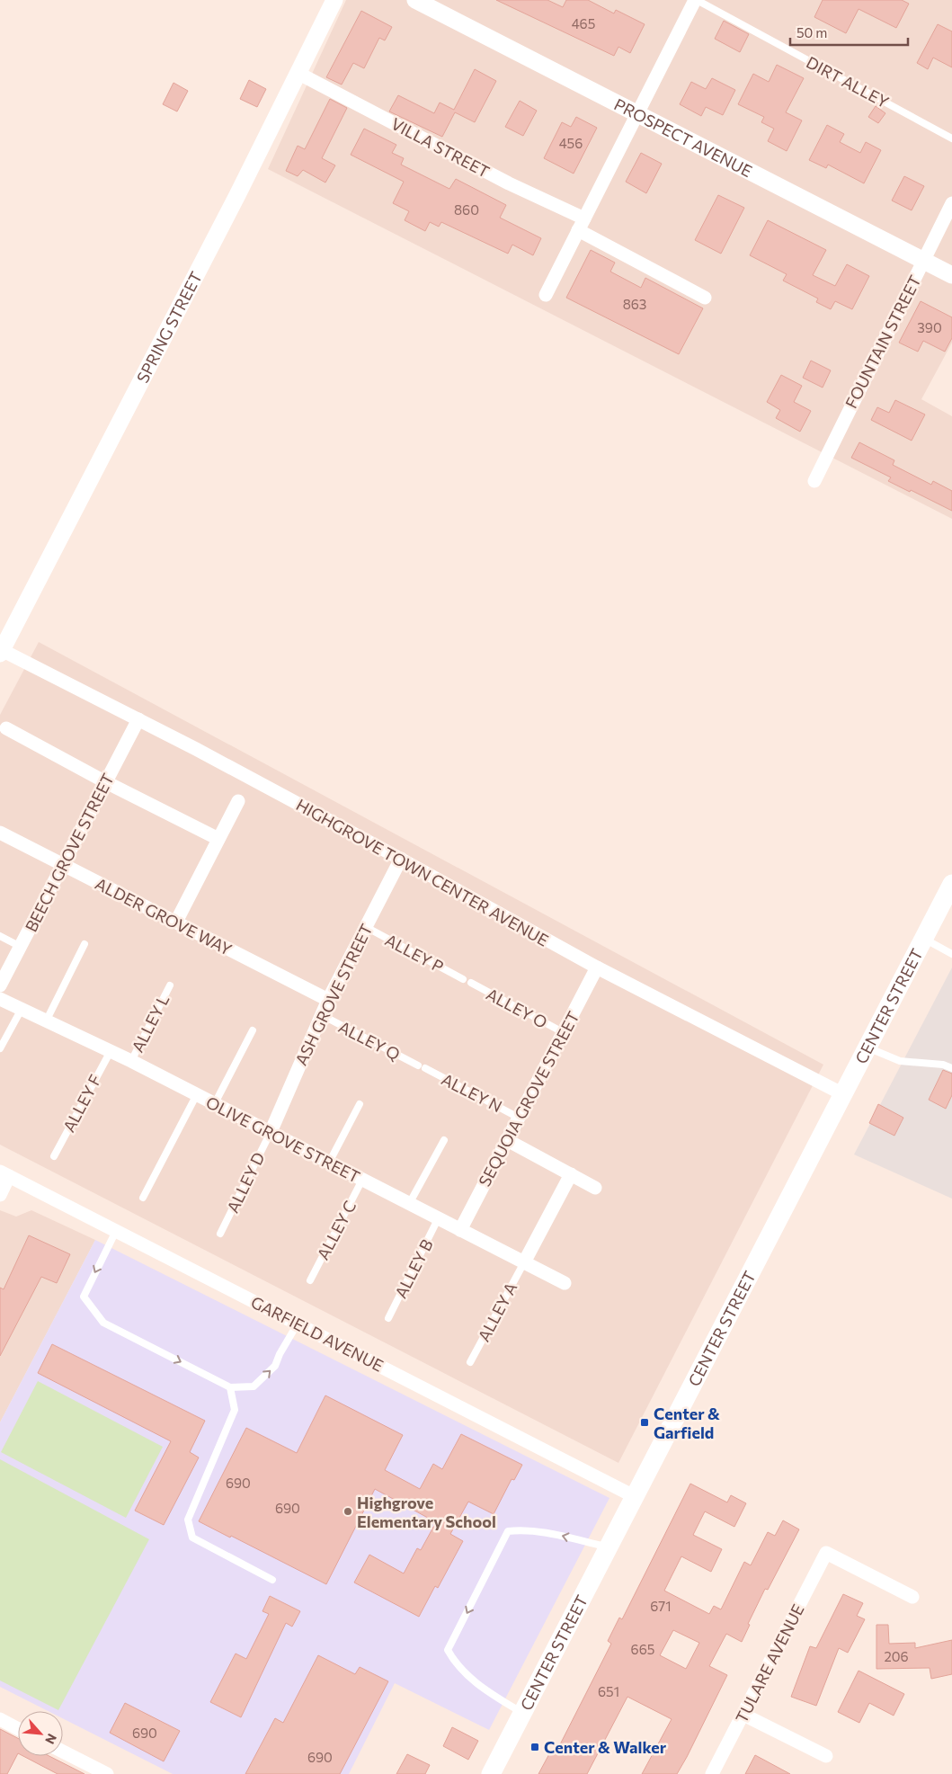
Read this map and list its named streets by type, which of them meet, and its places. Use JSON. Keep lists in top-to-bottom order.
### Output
{
  "streets": {
    "main road": ["CENTER STREET"],
    "street": [
      "PROSPECT AVENUE",
      "VILLA STREET",
      "SPRING STREET",
      "FOUNTAIN STREET",
      "BEECH GROVE STREET",
      "HIGHGROVE TOWN CENTER AVENUE",
      "ALDER GROVE WAY",
      "ASH GROVE STREET",
      "SEQUOIA GROVE STREET",
      "OLIVE GROVE STREET",
      "GARFIELD AVENUE",
      "TULARE AVENUE"
    ],
    "lane": [
      "DIRT ALLEY",
      "ALLEY P",
      "ALLEY O",
      "ALLEY L",
      "ALLEY Q",
      "ALLEY N",
      "ALLEY F",
      "ALLEY D",
      "ALLEY C",
      "ALLEY B",
      "ALLEY A"
    ]
  },
  "crossings": [
    ["PROSPECT AVENUE", "FOUNTAIN STREET"],
    ["VILLA STREET", "SPRING STREET"],
    ["SPRING STREET", "HIGHGROVE TOWN CENTER AVENUE"],
    ["BEECH GROVE STREET", "HIGHGROVE TOWN CENTER AVENUE"],
    ["BEECH GROVE STREET", "ALDER GROVE WAY"],
    ["HIGHGROVE TOWN CENTER AVENUE", "ASH GROVE STREET"],
    ["HIGHGROVE TOWN CENTER AVENUE", "CENTER STREET"],
    ["HIGHGROVE TOWN CENTER AVENUE", "SEQUOIA GROVE STREET"],
    ["ALDER GROVE WAY", "ASH GROVE STREET"],
    ["ALLEY P", "ASH GROVE STREET"],
    ["ASH GROVE STREET", "ALLEY Q"],
    ["ASH GROVE STREET", "OLIVE GROVE STREET"],
    ["ASH GROVE STREET", "ALLEY D"],
    ["CENTER STREET", "GARFIELD AVENUE"],
    ["ALLEY O", "SEQUOIA GROVE STREET"],
    ["ALLEY L", "OLIVE GROVE STREET"],
    ["ALLEY Q", "ALLEY N"],
    ["ALLEY N", "SEQUOIA GROVE STREET"],
    ["SEQUOIA GROVE STREET", "OLIVE GROVE STREET"],
    ["ALLEY F", "OLIVE GROVE STREET"],
    ["OLIVE GROVE STREET", "ALLEY D"],
    ["OLIVE GROVE STREET", "ALLEY C"],
    ["OLIVE GROVE STREET", "ALLEY B"],
    ["OLIVE GROVE STREET", "ALLEY A"]
  ],
  "places": {
    "transit": ["Center & Garfield", "Center & Walker"],
    "other": ["Highgrove Elementary School"]
  },
  "house_numbers": [
    "465",
    "456",
    "860",
    "863",
    "390",
    "690",
    "690",
    "671",
    "665",
    "206",
    "651",
    "690",
    "690"
  ],
  "scale_bar": "50 m",
  "north": "bottom right"
}
